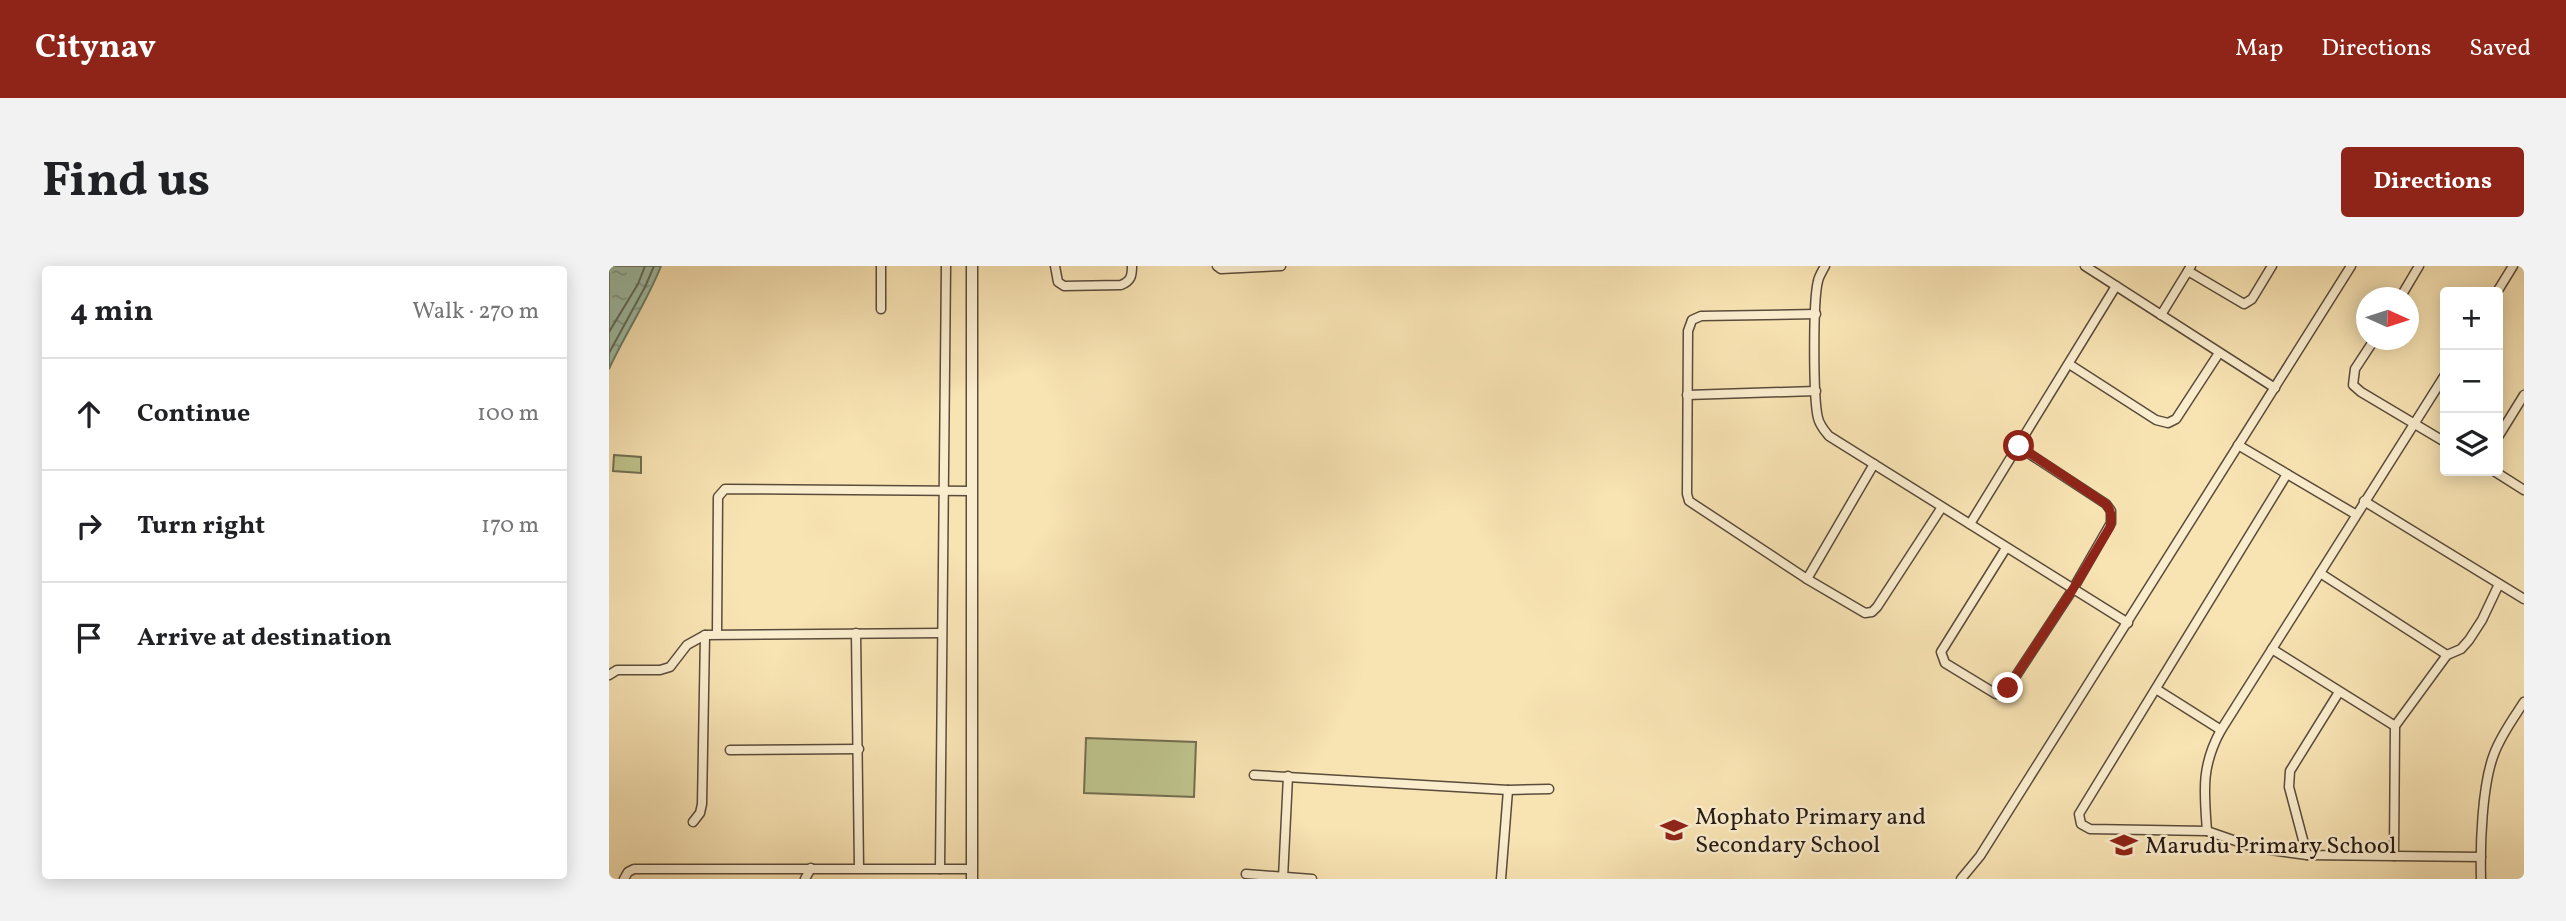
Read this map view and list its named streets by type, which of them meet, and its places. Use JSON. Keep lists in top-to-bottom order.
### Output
{
  "places": {
    "school or university": ["Mophato Primary and Secondary School", "Marudu Primary School"]
  },
  "north": "right",
  "page": {
    "header": "Citynav",
    "nav": ["Map", "Directions", "Saved"],
    "buttons": "Directions",
    "title": "Find us",
    "heading": ["4 min", "Walk · 270 m"],
    "map_buttons": ["+", "−"],
    "list": [
      ["Continue", "100 m"],
      ["Turn right", "170 m"],
      "Arrive at destination"
    ]
  }
}
